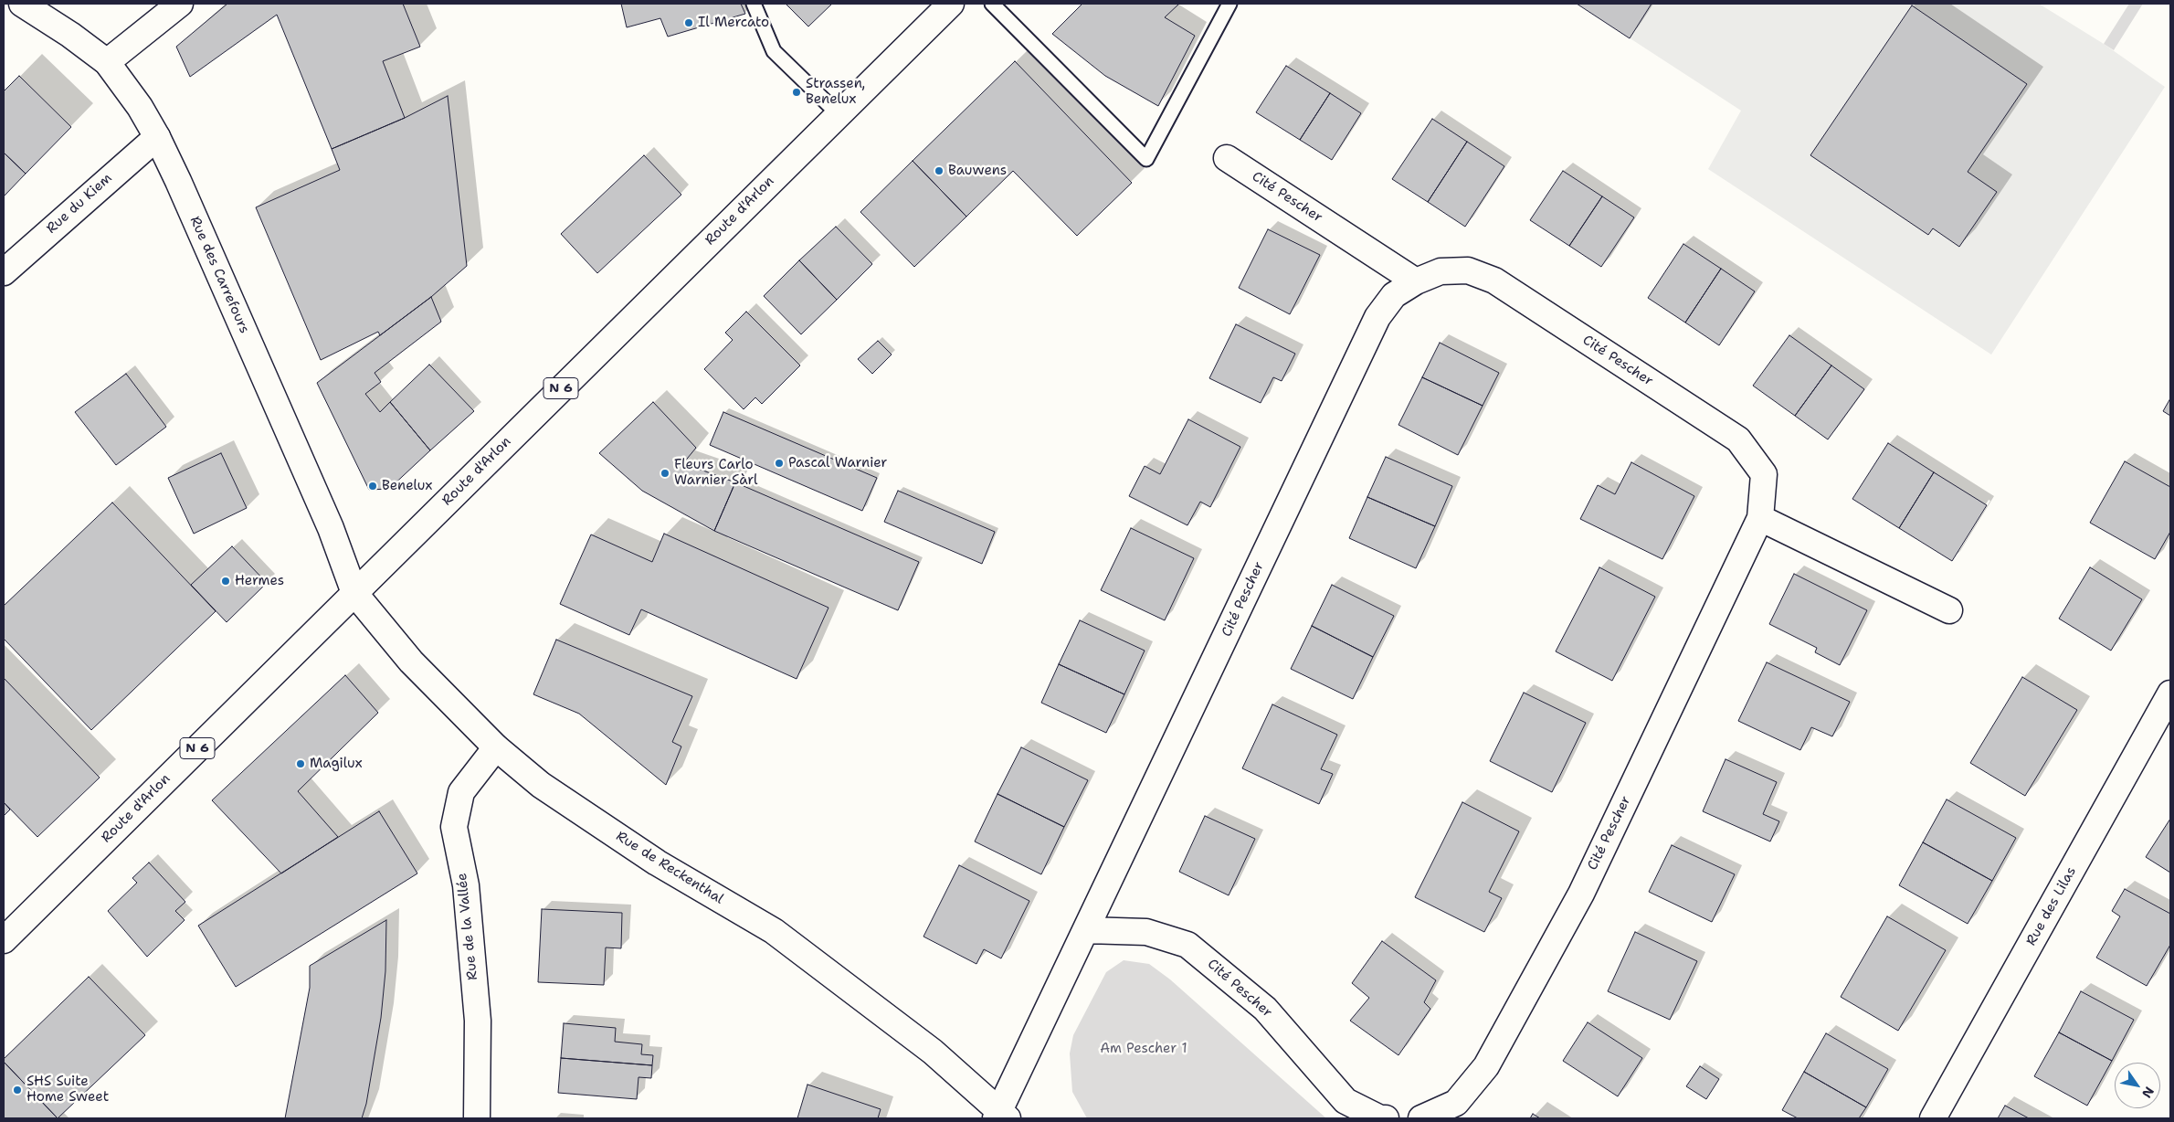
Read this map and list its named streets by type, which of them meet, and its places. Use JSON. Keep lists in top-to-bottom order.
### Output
{
  "streets": {
    "street": [
      "Cité Pescher",
      "Rue du Kiem",
      "Route d'Arlon",
      "Rue des Carrefours",
      "N 6",
      "Rue de Reckenthal",
      "Rue des Lilas",
      "Rue de la Vallée"
    ]
  },
  "crossings": [
    ["Cité Pescher", "Rue de Reckenthal"],
    ["Rue du Kiem", "Rue des Carrefours"],
    ["Route d'Arlon", "Rue des Carrefours"],
    ["Route d'Arlon", "Rue de Reckenthal"],
    ["Rue des Carrefours", "Rue de Reckenthal"],
    ["Rue de Reckenthal", "Rue de la Vallée"]
  ],
  "parks": ["Am Pescher 1"],
  "places": [
    "Il Mercato",
    "Strassen, Benelux",
    "Bauwens",
    "Pascal Warnier",
    "Fleurs Carlo Warnier Sàrl",
    "Benelux",
    "Hermes",
    "Magilux",
    "SHS Suite Home Sweet"
  ],
  "north": "bottom right"
}
